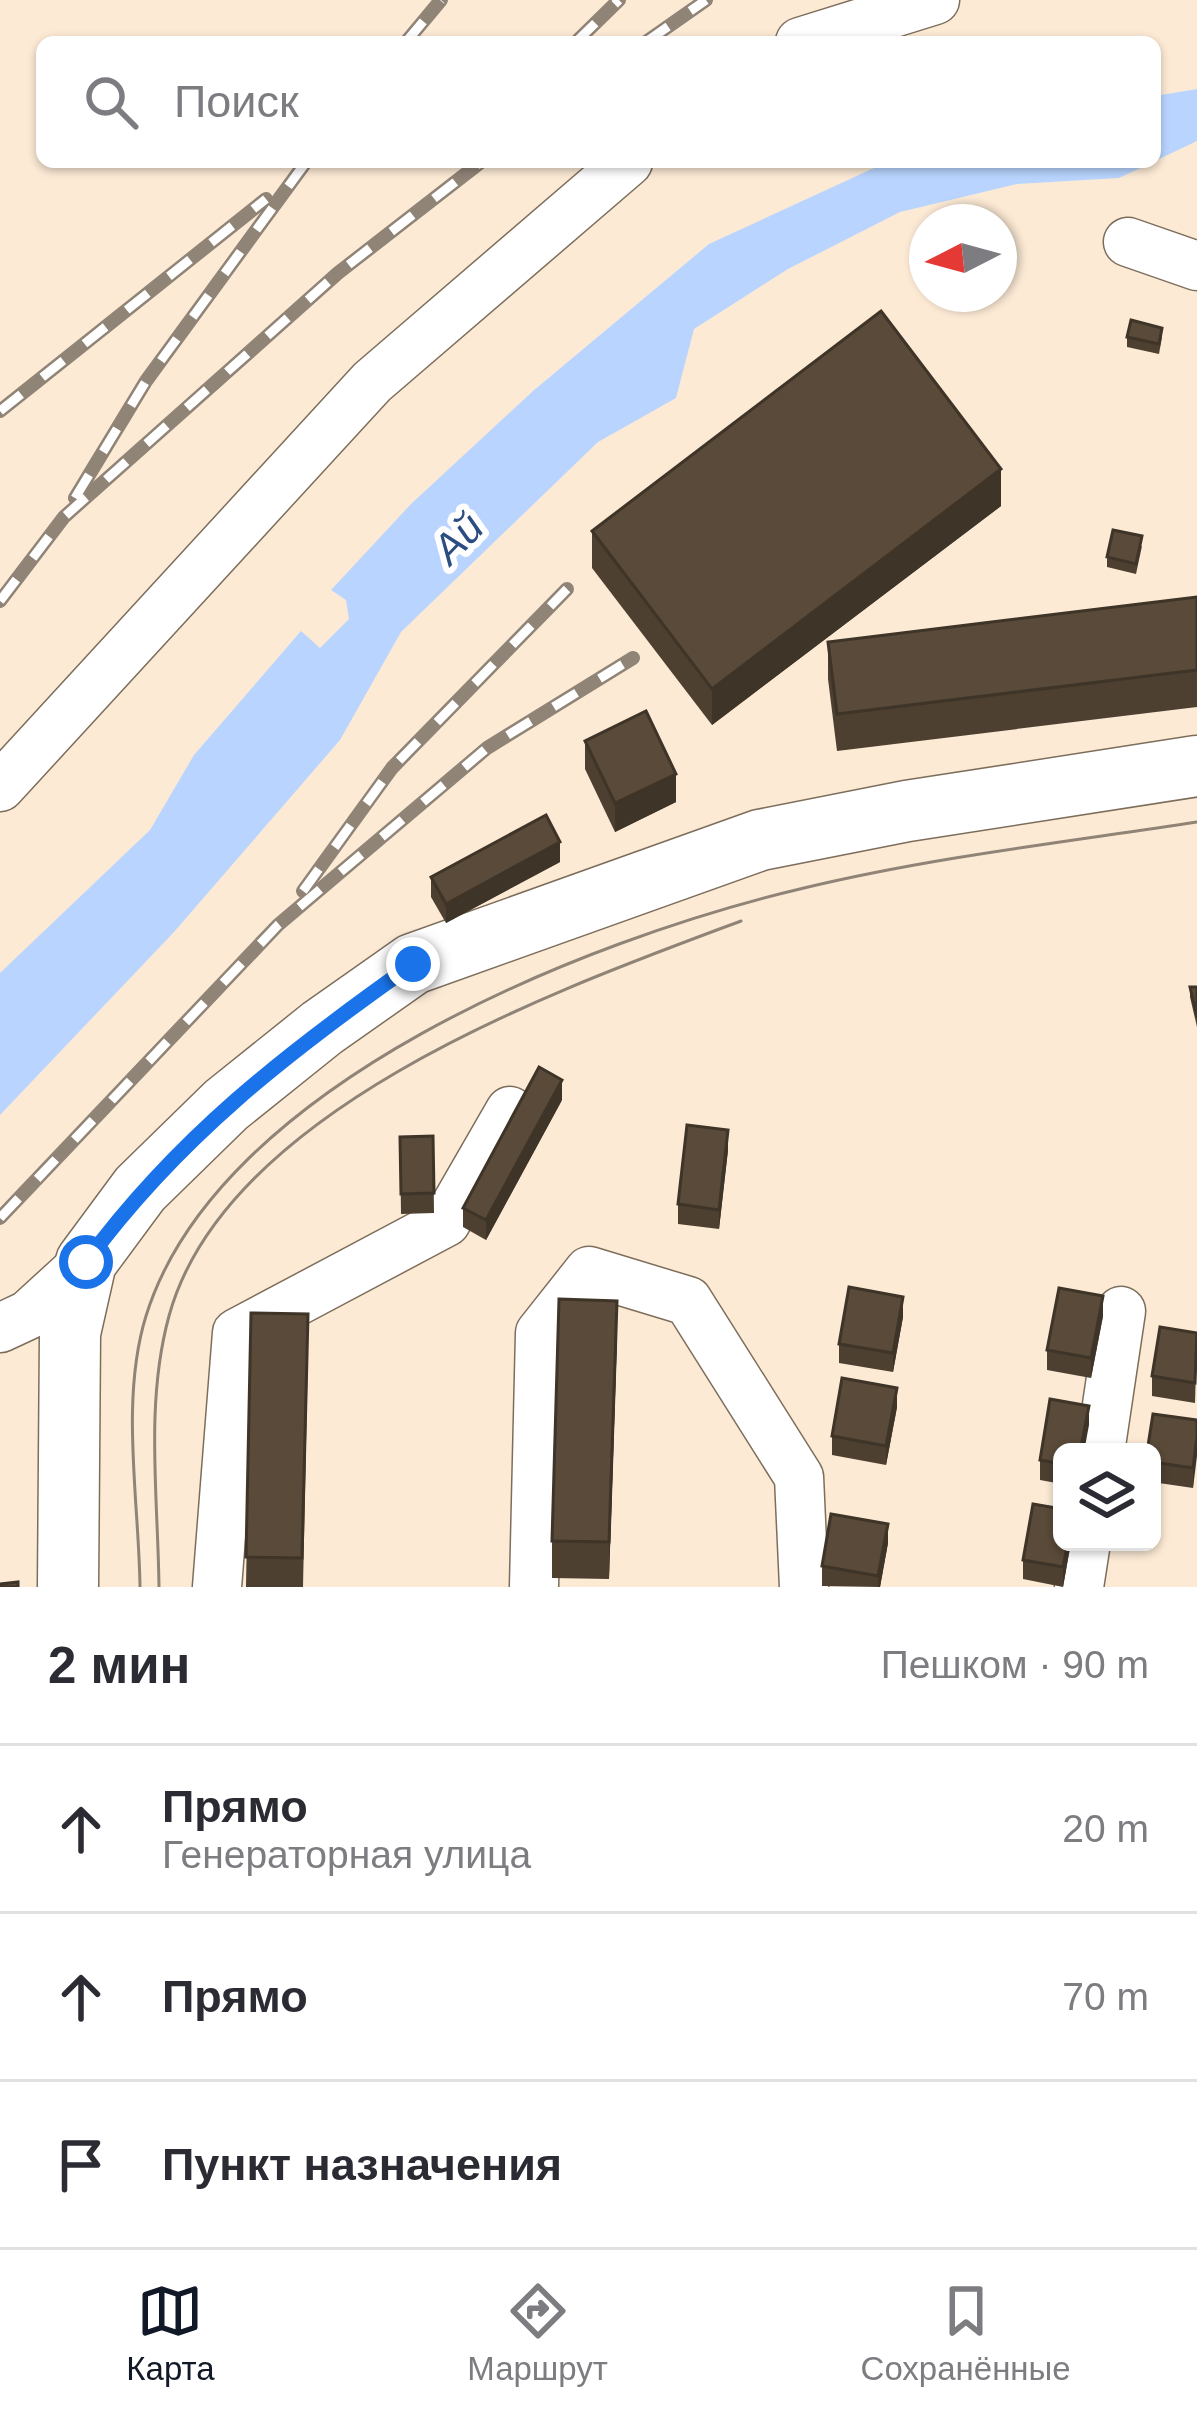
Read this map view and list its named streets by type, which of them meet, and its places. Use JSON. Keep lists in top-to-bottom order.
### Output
{
  "water": ["Ай"],
  "north": "left",
  "page": {
    "search": "Поиск",
    "heading": ["2 мин", "Пешком · 90 m"],
    "list": [
      ["Прямо", "Генераторная улица", "20 m"],
      ["Прямо", "70 m"],
      "Пункт назначения"
    ],
    "nav": ["Карта", "Маршрут", "Сохранённые"]
  }
}
